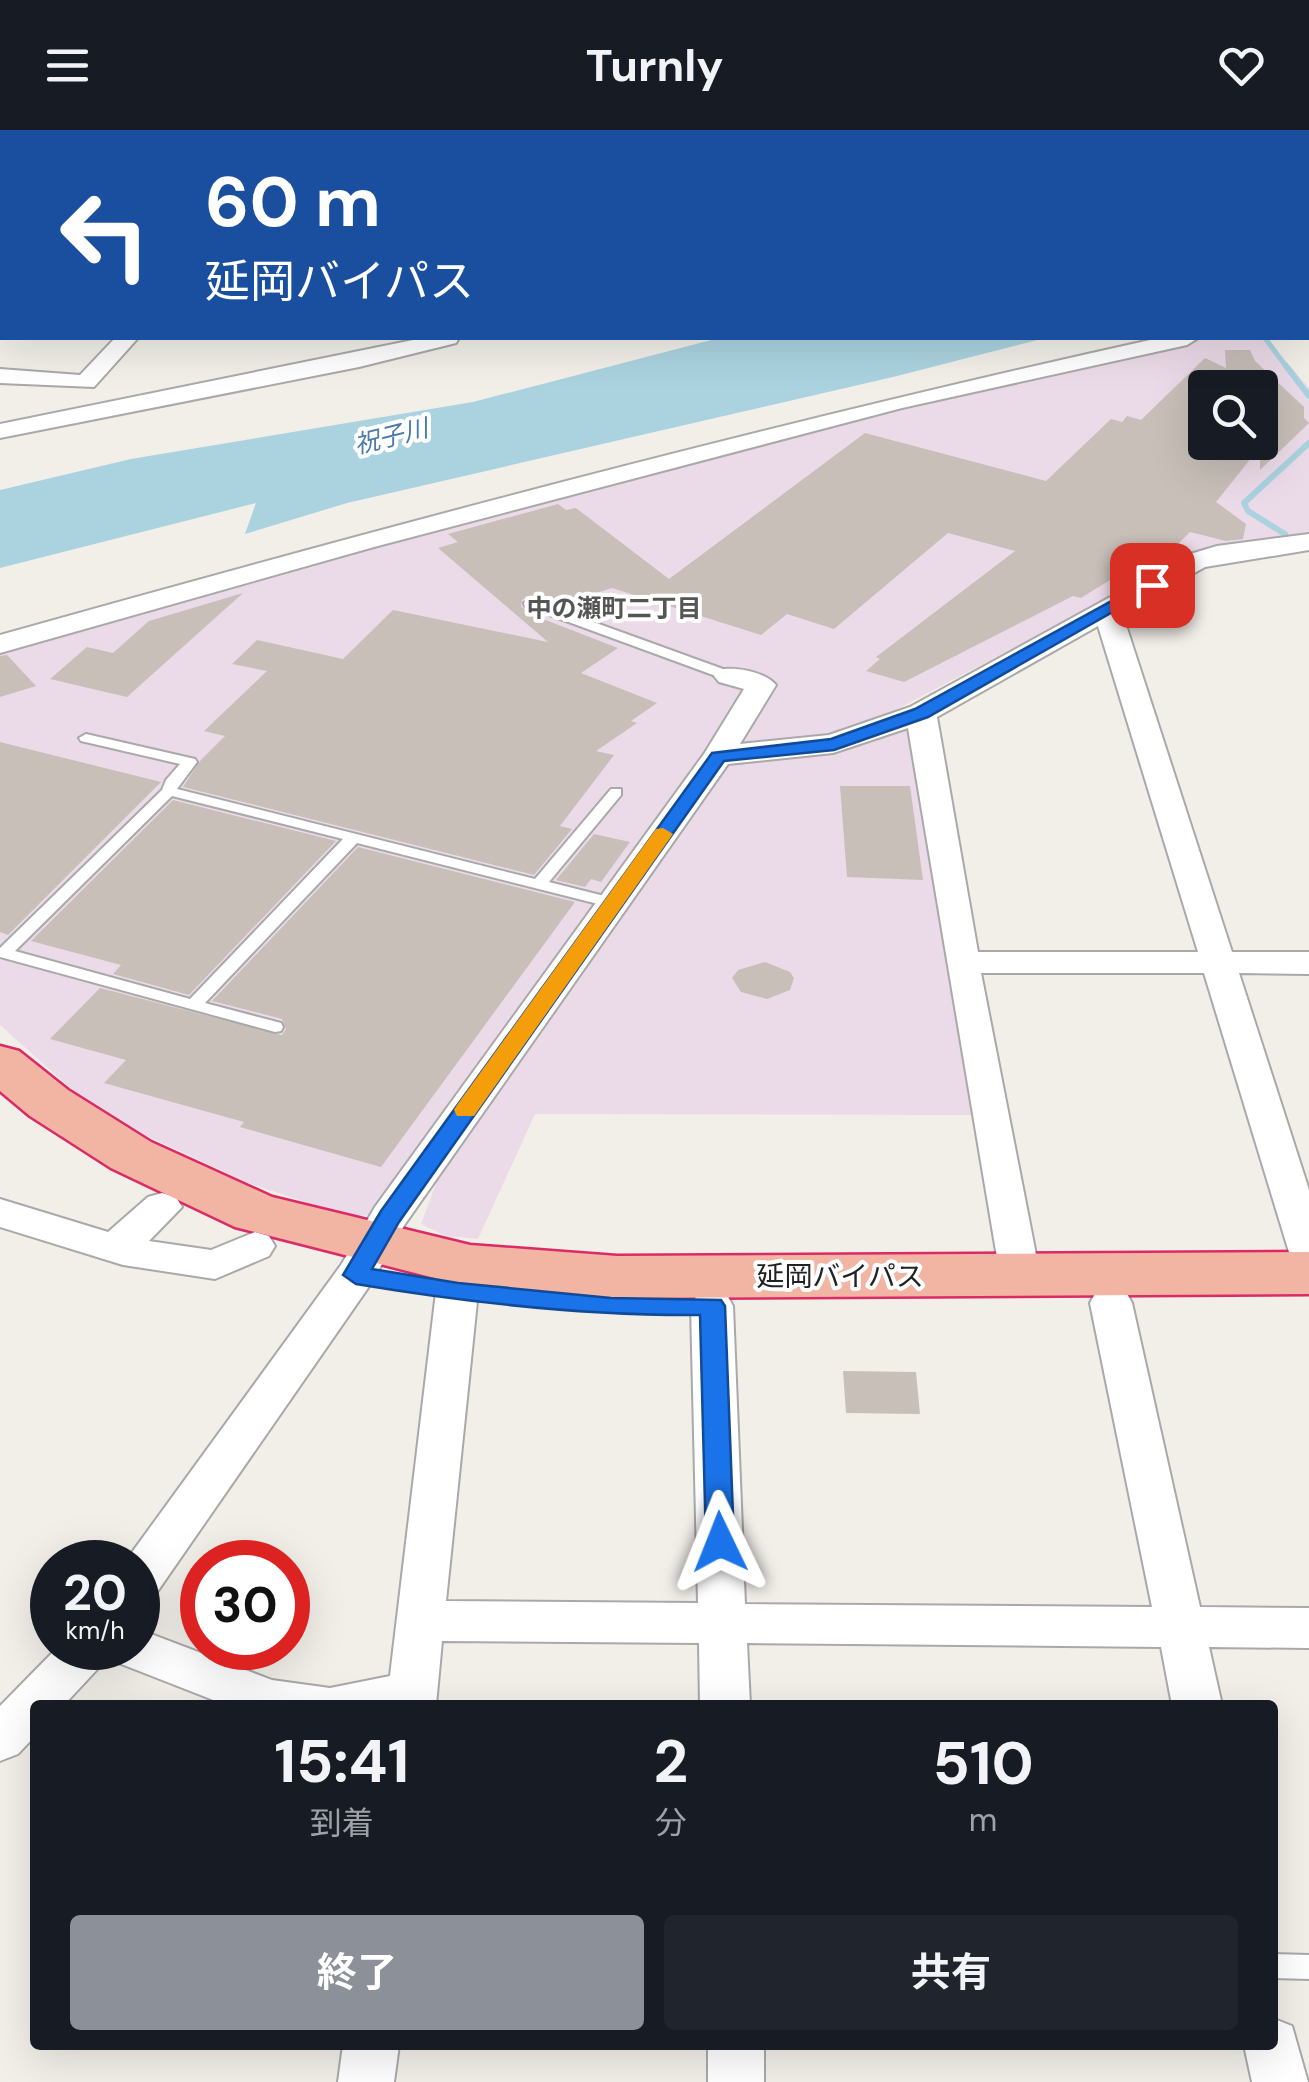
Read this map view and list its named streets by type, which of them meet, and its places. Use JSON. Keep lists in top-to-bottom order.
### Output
{
  "streets": {
    "highway": ["延岡バイパス"]
  },
  "districts": ["中の瀬町二丁目"],
  "water": ["祝子川"],
  "page": {
    "header": "Turnly",
    "turn": ["60 m", "延岡バイパス"],
    "speed": "20 km/h",
    "limit": "30",
    "eta": [
      "15:41",
      "到着",
      "2",
      "分",
      "510",
      "m"
    ],
    "buttons": ["終了", "共有"]
  }
}
